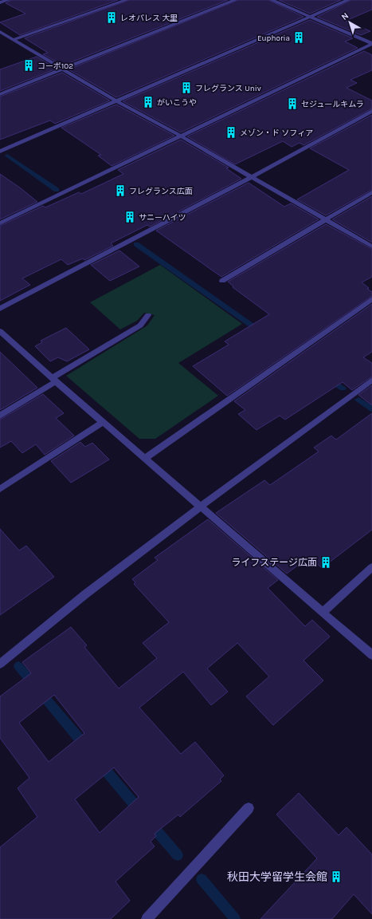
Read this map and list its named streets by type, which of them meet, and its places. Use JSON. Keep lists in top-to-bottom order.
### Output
{
  "places": {
    "building": [
      "レオパレス 大里",
      "Euphoria",
      "コーポ102",
      "フレグランス Univ",
      "がいこうや",
      "セジュールキムラ",
      "メゾン・ド ソフィア",
      "フレグランス広面",
      "サニーハイツ",
      "ライフステージ広面",
      "秋田大学留学生会館"
    ]
  },
  "north": "top left"
}
